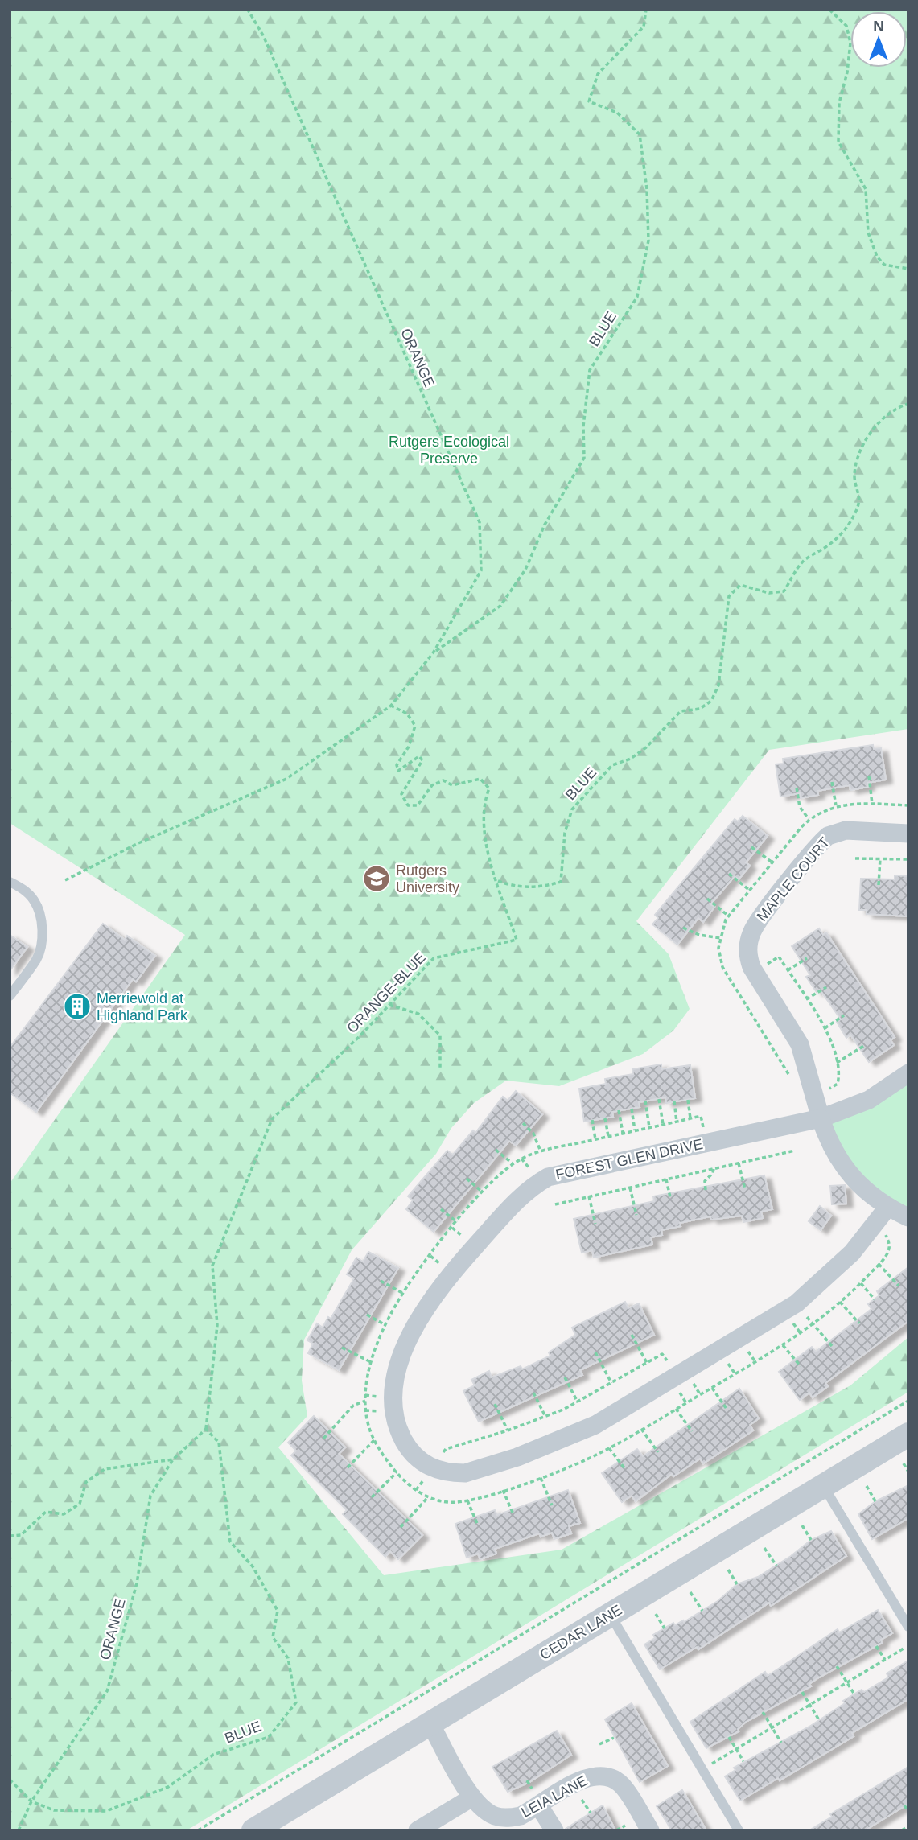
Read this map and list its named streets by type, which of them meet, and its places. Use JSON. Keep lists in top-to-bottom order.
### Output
{
  "streets": {
    "street": [
      "MAPLE COURT",
      "FOREST GLEN DRIVE",
      "CEDAR LANE",
      "LEIA LANE"
    ],
    "path": ["BLUE", "ORANGE", "ORANGE-BLUE"]
  },
  "crossings": [
    ["BLUE", "ORANGE"],
    ["BLUE", "ORANGE-BLUE"],
    ["ORANGE", "ORANGE-BLUE"],
    ["MAPLE COURT", "FOREST GLEN DRIVE"],
    ["CEDAR LANE", "LEIA LANE"]
  ],
  "parks": ["Rutgers Ecological Preserve"],
  "places": {
    "school or university": ["Rutgers University"],
    "building": ["Merriewold at Highland Park"]
  },
  "north": "top"
}
